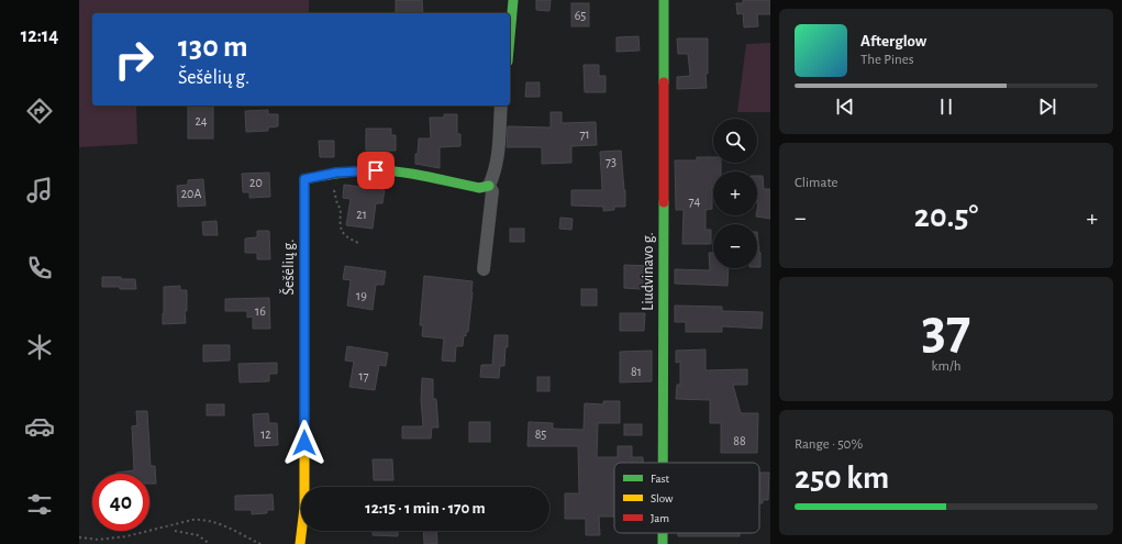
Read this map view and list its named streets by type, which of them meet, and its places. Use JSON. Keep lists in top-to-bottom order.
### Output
{
  "streets": {
    "street": ["Šešėlių g.", "Liudvinavo g."]
  },
  "house_numbers": [
    "65",
    "24",
    "71",
    "73",
    "20",
    "20A",
    "74",
    "21",
    "19",
    "16",
    "81",
    "17",
    "12",
    "85",
    "88"
  ],
  "legend": ["Fast", "Slow", "Jam"],
  "page": {
    "tabs": "12:14",
    "turn": ["130 m", "Šešėlių g."],
    "song": ["Afterglow", "The Pines"],
    "map_buttons": ["+", "−"],
    "tile": [
      "Climate",
      ["37", "km/h"],
      ["Range · 50%", "250 km"]
    ],
    "heat": ["−", "20.5°", "+"],
    "limit": "40",
    "trip": "12:15 · 1 min · 170 m"
  }
}
